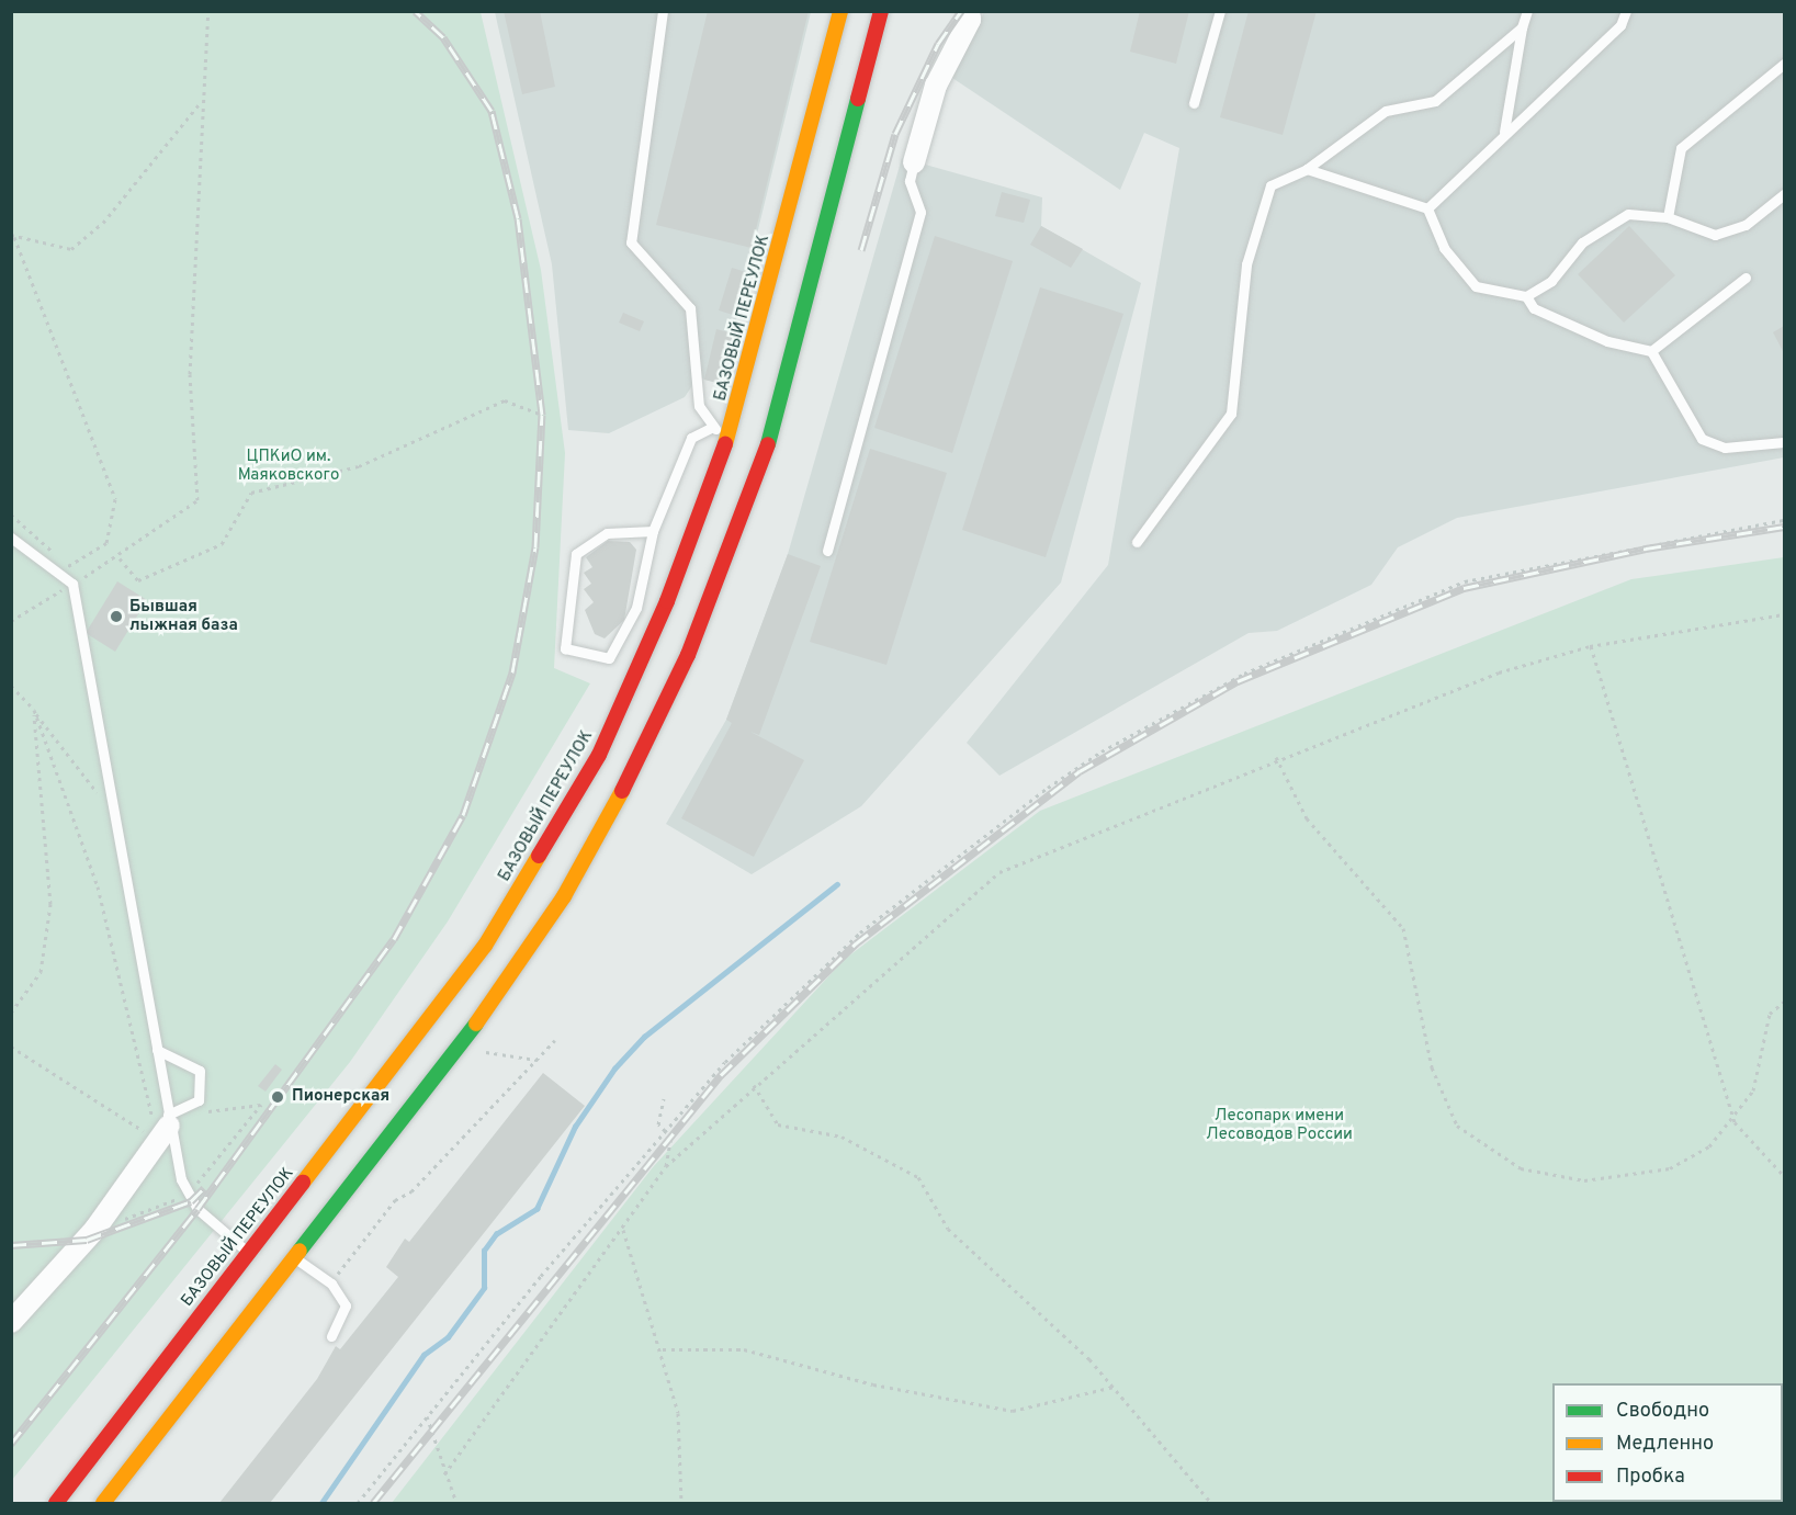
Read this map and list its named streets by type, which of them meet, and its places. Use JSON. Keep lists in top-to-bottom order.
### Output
{
  "streets": {
    "main road": ["БАЗОВЫЙ ПЕРЕУЛОК"]
  },
  "parks": ["ЦПКиО им. Маяковского", "Лесопарк имени Лесоводов России"],
  "places": ["Бывшая лыжная база", "Пионерская"],
  "legend": ["Свободно", "Медленно", "Пробка"]
}
